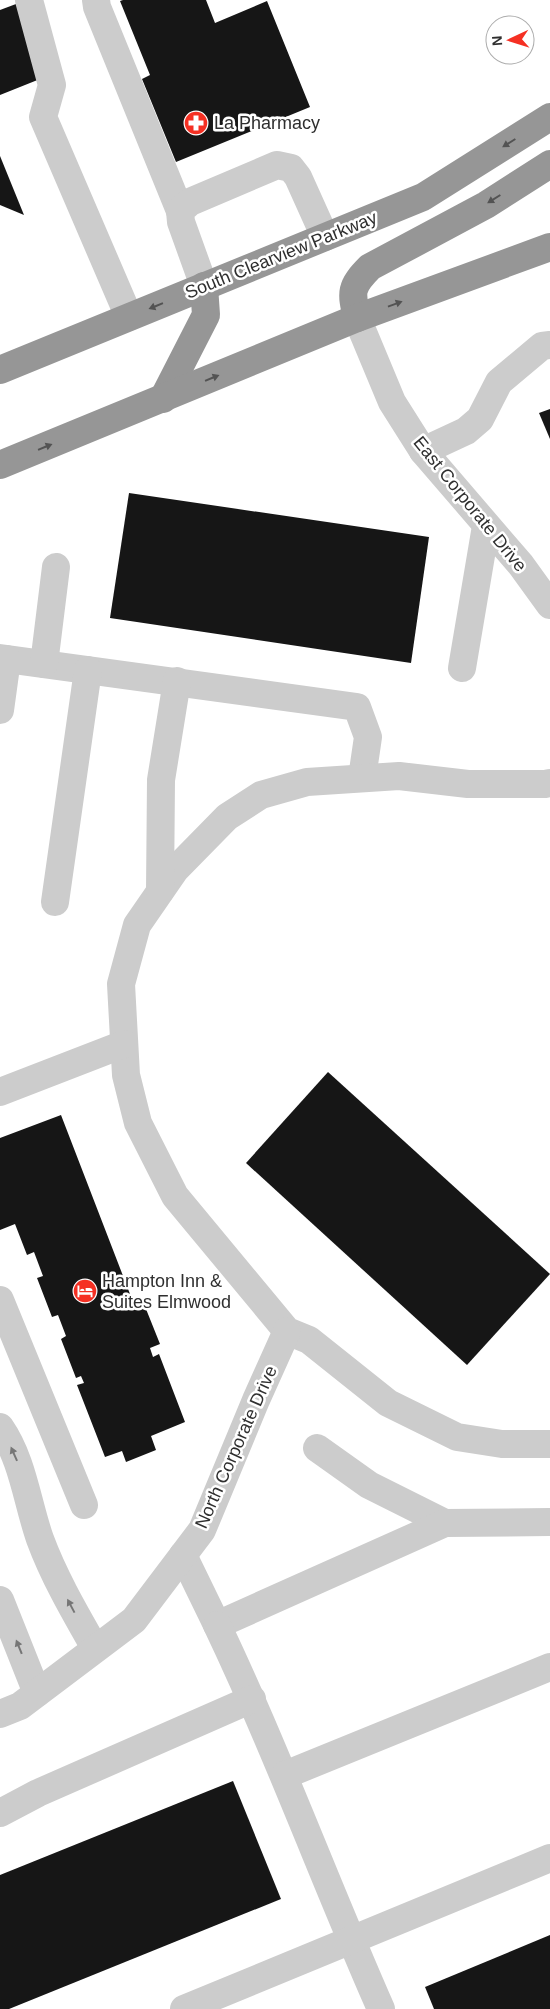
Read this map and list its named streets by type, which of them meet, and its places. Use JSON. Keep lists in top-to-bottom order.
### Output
{
  "streets": {
    "highway": ["South Clearview Parkway"],
    "street": ["East Corporate Drive", "North Corporate Drive"]
  },
  "places": {
    "pharmacy": ["La Pharmacy"],
    "hotel": ["Hampton Inn & Suites Elmwood"]
  },
  "north": "left"
}
